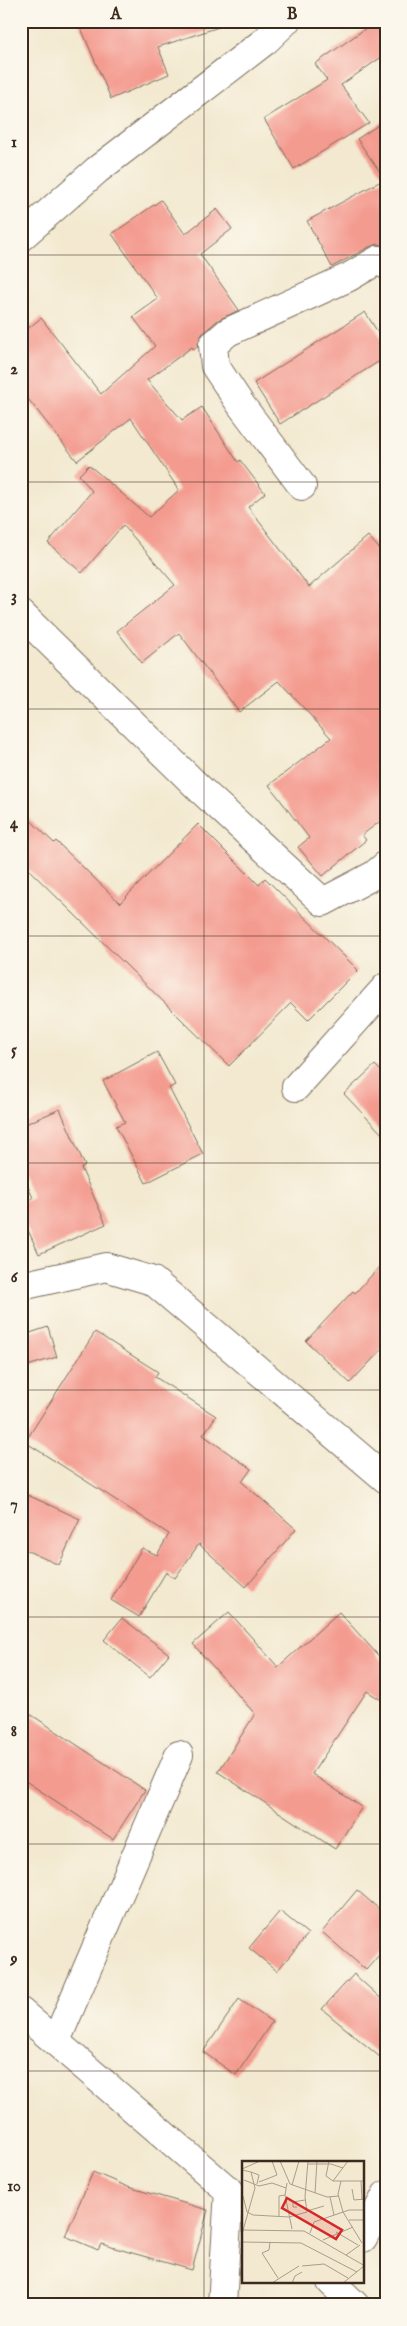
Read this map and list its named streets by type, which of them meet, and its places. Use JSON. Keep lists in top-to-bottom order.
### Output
{
  "grid": {
    "columns": ["A", "B"],
    "rows": [
      "1",
      "2",
      "3",
      "4",
      "5",
      "6",
      "7",
      "8",
      "9",
      "10"
    ]
  }
}
